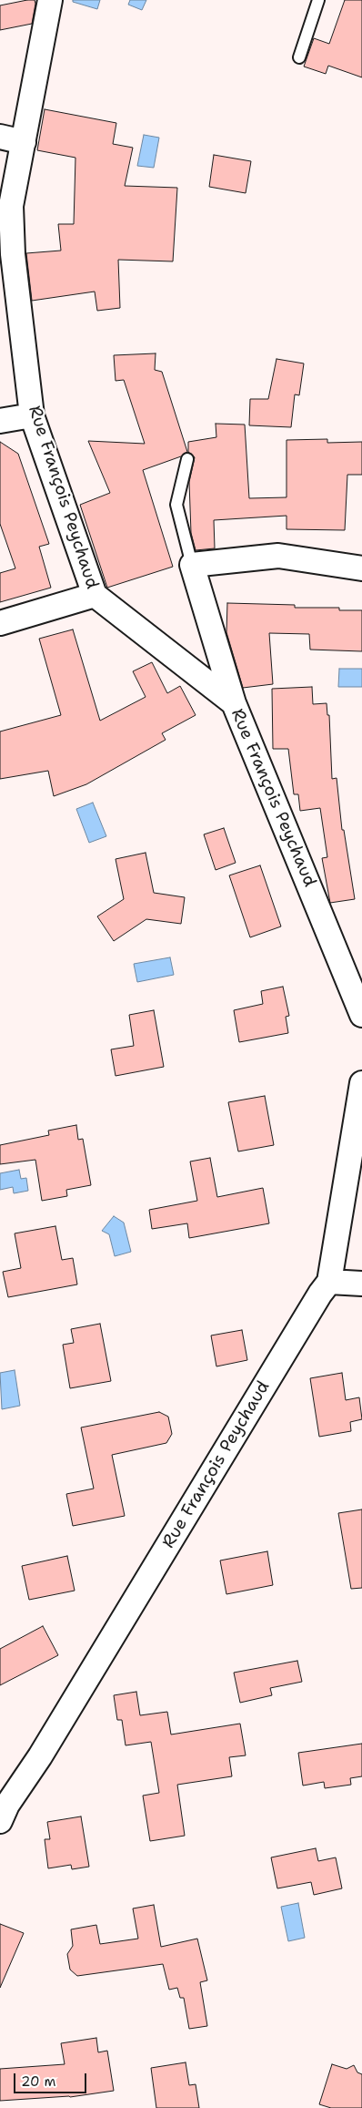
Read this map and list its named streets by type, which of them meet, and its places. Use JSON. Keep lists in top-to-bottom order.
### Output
{
  "streets": {
    "street": ["Rue François Peychaud"]
  },
  "scale_bar": "20 m"
}
